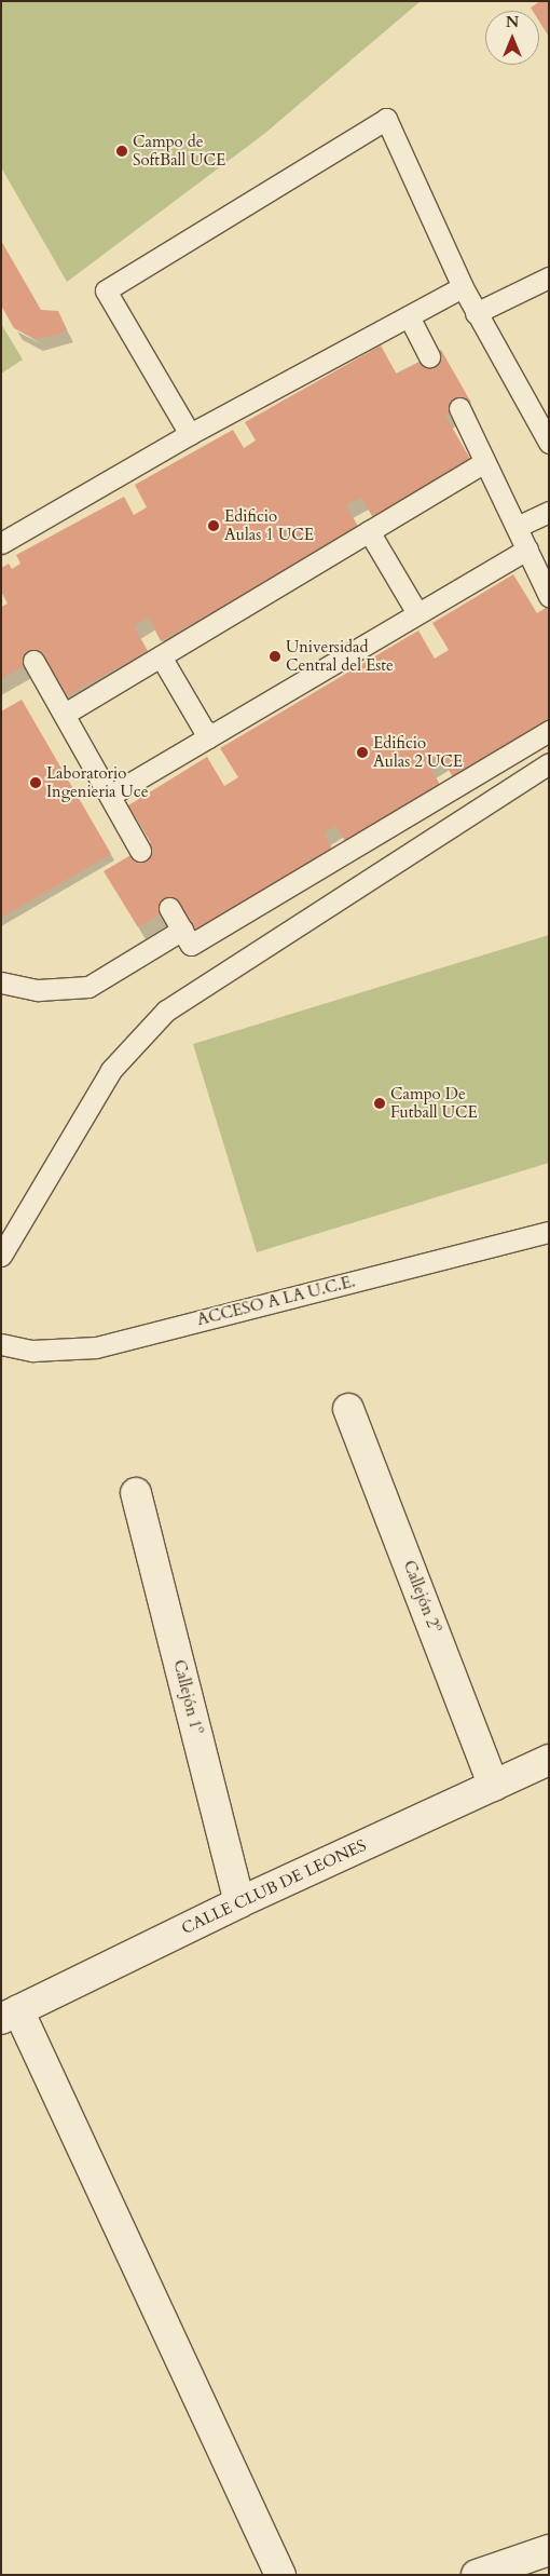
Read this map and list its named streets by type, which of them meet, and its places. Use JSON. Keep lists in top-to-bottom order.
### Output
{
  "streets": {
    "street": ["Callejón 2º", "Callejón 1º", "CALLE CLUB DE LEONES"],
    "lane": ["ACCESO A LA U.C.E."]
  },
  "crossings": [
    ["Callejón 2º", "CALLE CLUB DE LEONES"],
    ["Callejón 1º", "CALLE CLUB DE LEONES"]
  ],
  "places": [
    "Campo de SoftBall UCE",
    "Edificio Aulas 1 UCE",
    "Universidad Central del Este",
    "Edificio Aulas 2 UCE",
    "Laboratorio Ingenieria Uce",
    "Campo De Futball UCE"
  ],
  "north": "top"
}
